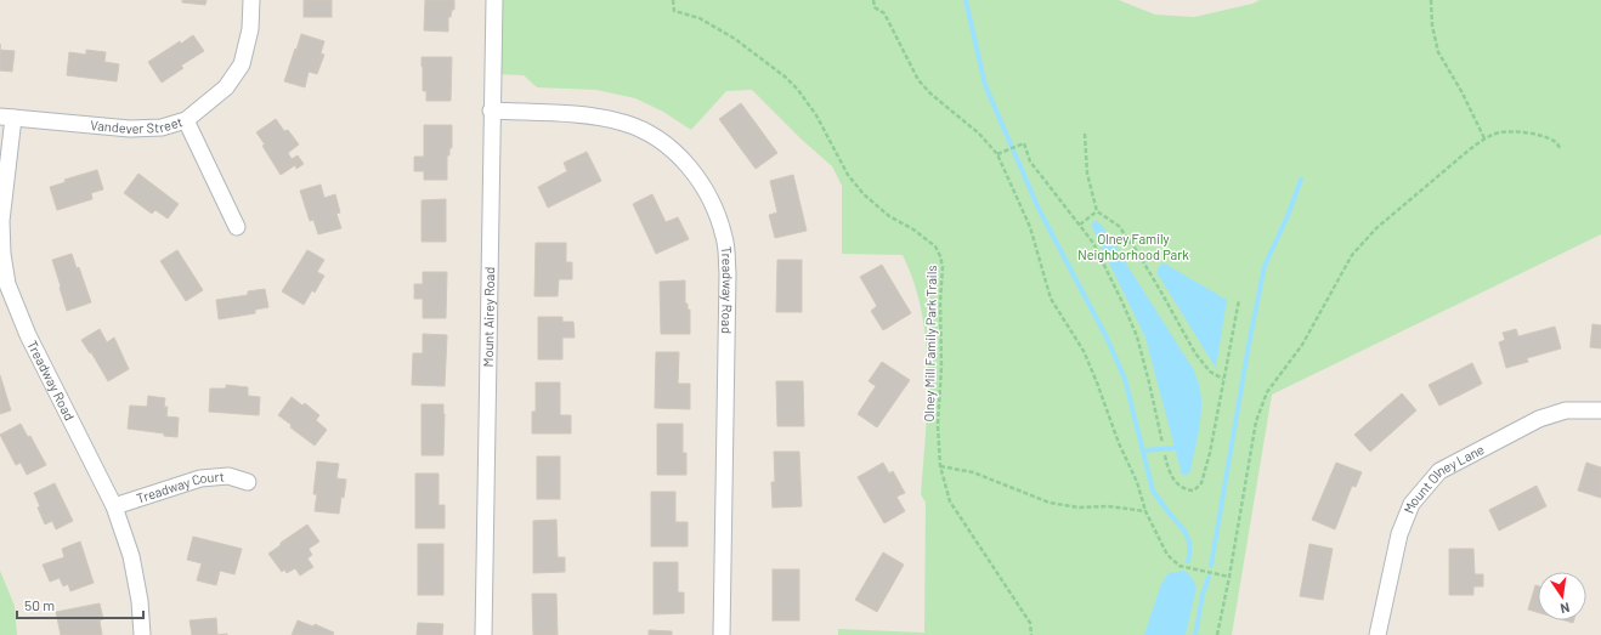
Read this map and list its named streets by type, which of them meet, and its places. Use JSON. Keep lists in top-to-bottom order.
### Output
{
  "streets": {
    "street": [
      "Vandever Street",
      "Treadway Road",
      "Mount Airey Road",
      "Mount Olney Lane",
      "Treadway Court"
    ],
    "path": ["Olney Mill Family Park Trails"]
  },
  "crossings": [
    ["Vandever Street", "Treadway Road"],
    ["Treadway Road", "Mount Airey Road"],
    ["Treadway Road", "Treadway Court"]
  ],
  "parks": ["Olney Family Neighborhood Park"],
  "scale_bar": "50 m",
  "north": "bottom"
}
